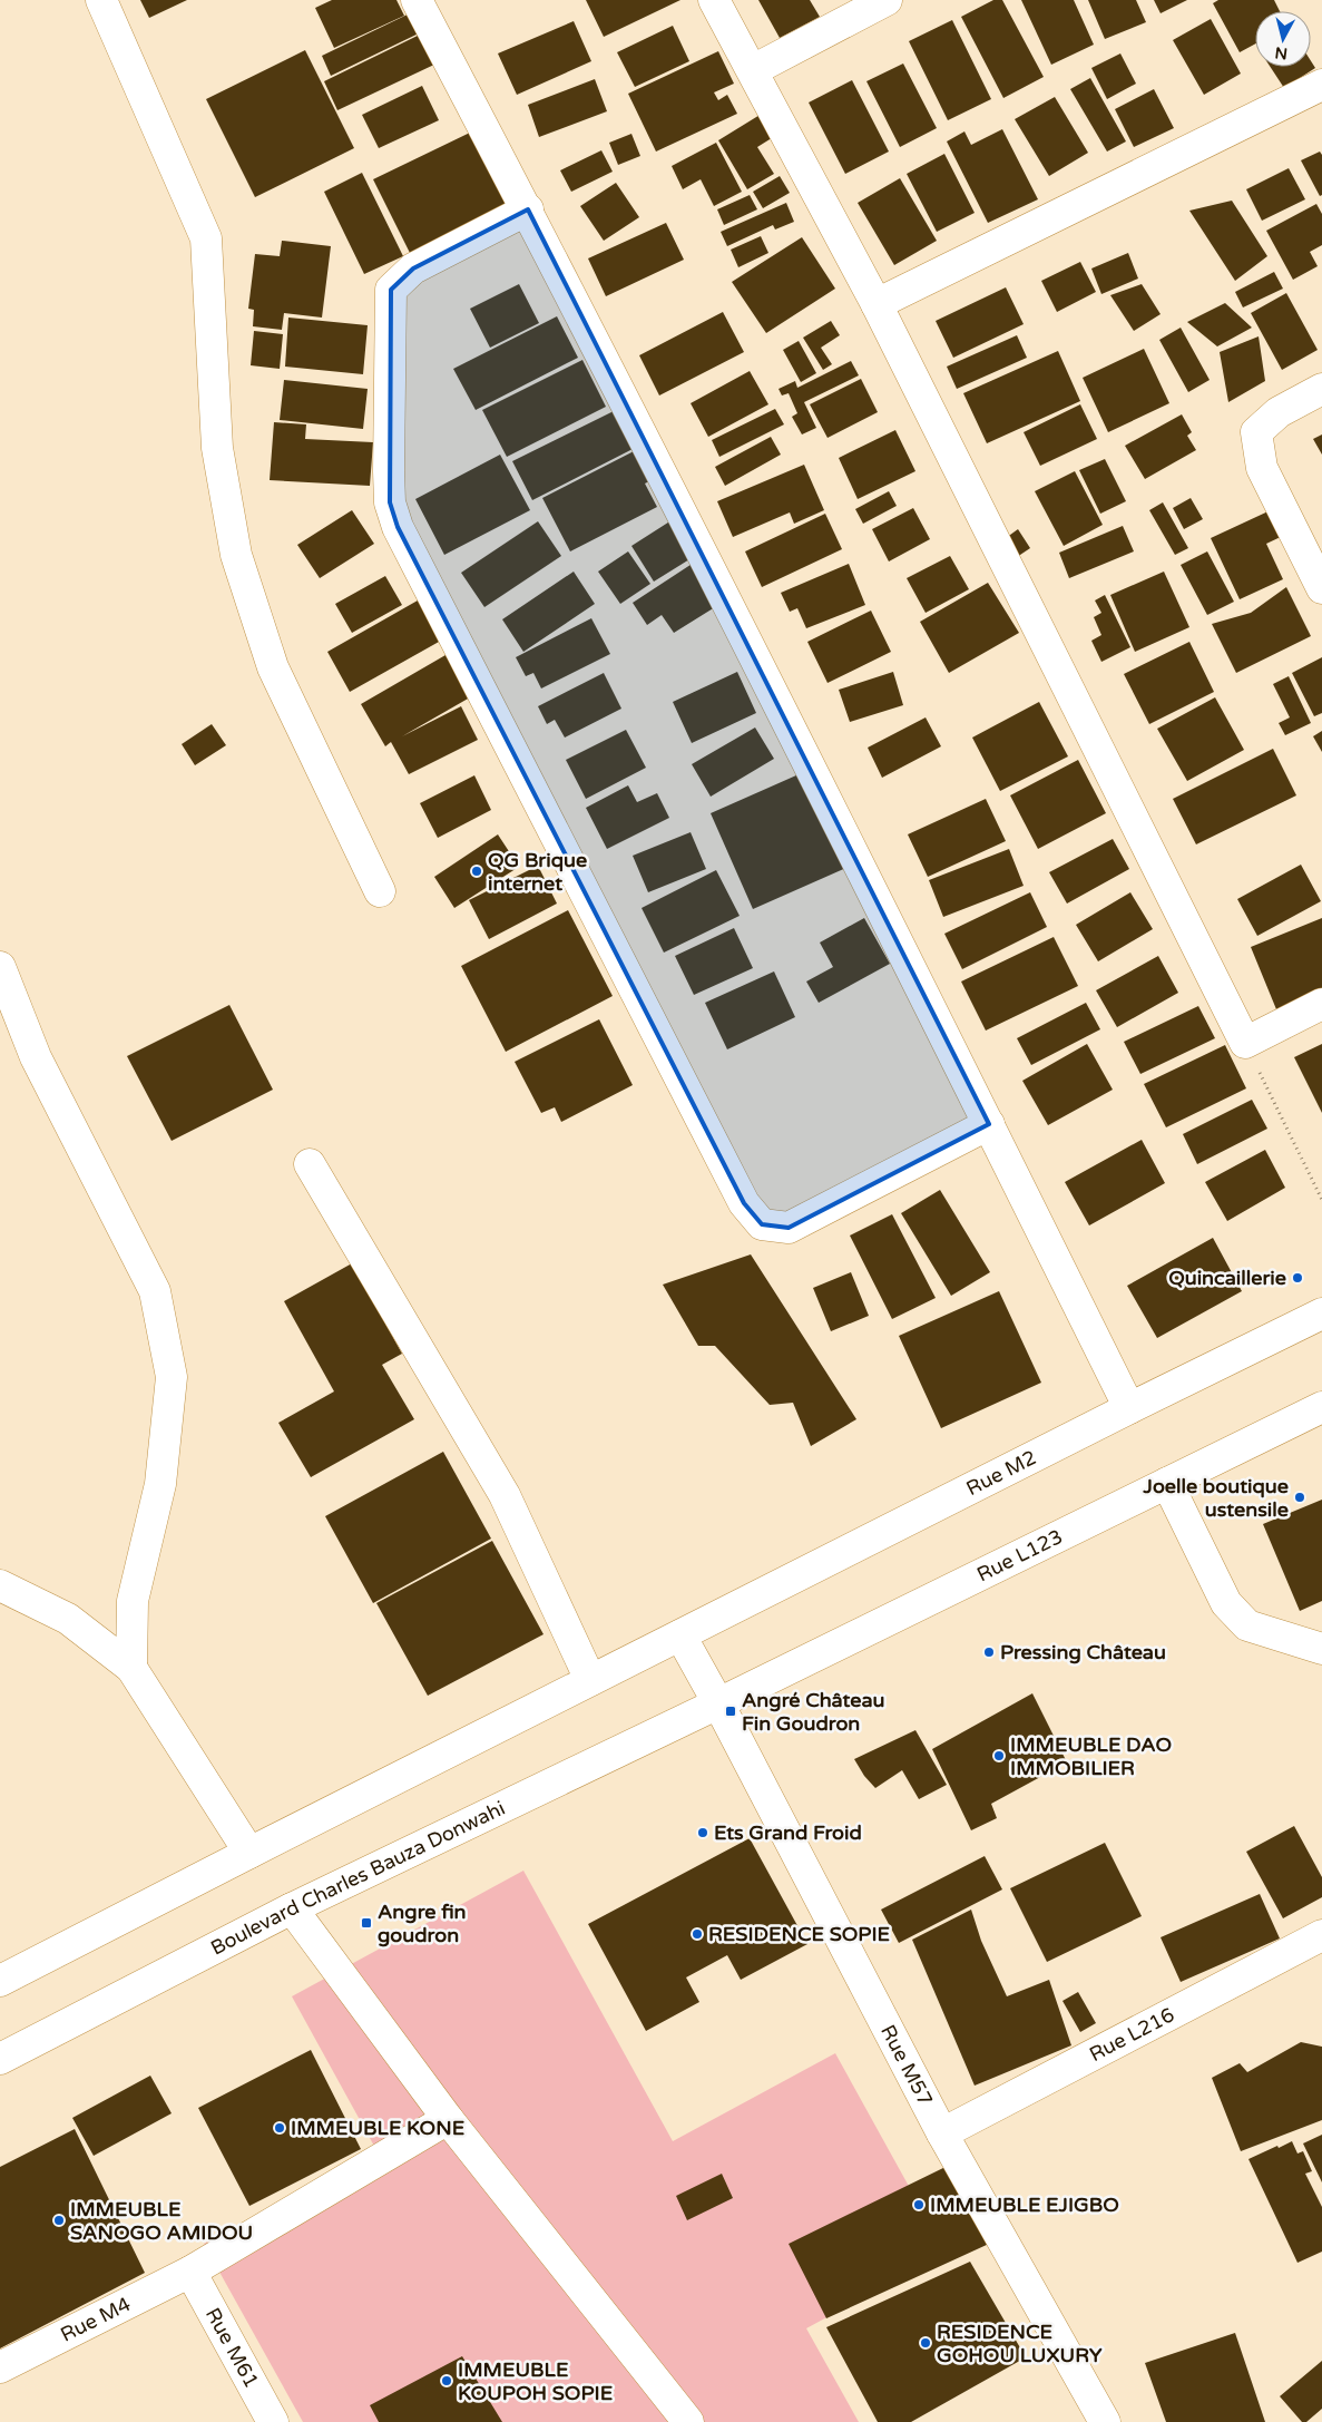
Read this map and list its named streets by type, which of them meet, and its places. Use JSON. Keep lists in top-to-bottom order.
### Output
{
  "streets": {
    "street": [
      "Rue M2",
      "Rue L123",
      "Boulevard Charles Bauza Donwahi",
      "Rue L216",
      "Rue M57",
      "Rue M4",
      "Rue M61"
    ]
  },
  "crossings": [
    ["Rue M2", "Rue M57"],
    ["Rue L123", "Boulevard Charles Bauza Donwahi"],
    ["Rue L123", "Rue M57"],
    ["Boulevard Charles Bauza Donwahi", "Rue M57"],
    ["Rue L216", "Rue M57"],
    ["Rue M4", "Rue M61"]
  ],
  "places": {
    "other": [
      "QG Brique internet",
      "Quincaillerie",
      "Joelle boutique ustensile",
      "Pressing Château",
      "IMMEUBLE DAO IMMOBILIER",
      "Ets Grand Froid",
      "RESIDENCE SOPIE",
      "IMMEUBLE KONE",
      "IMMEUBLE EJIGBO",
      "IMMEUBLE SANOGO AMIDOU",
      "RESIDENCE GOHOU LUXURY",
      "IMMEUBLE KOUPOH SOPIE"
    ],
    "transit": ["Angré Château Fin Goudron", "Angre fin goudron"]
  },
  "north": "bottom"
}
